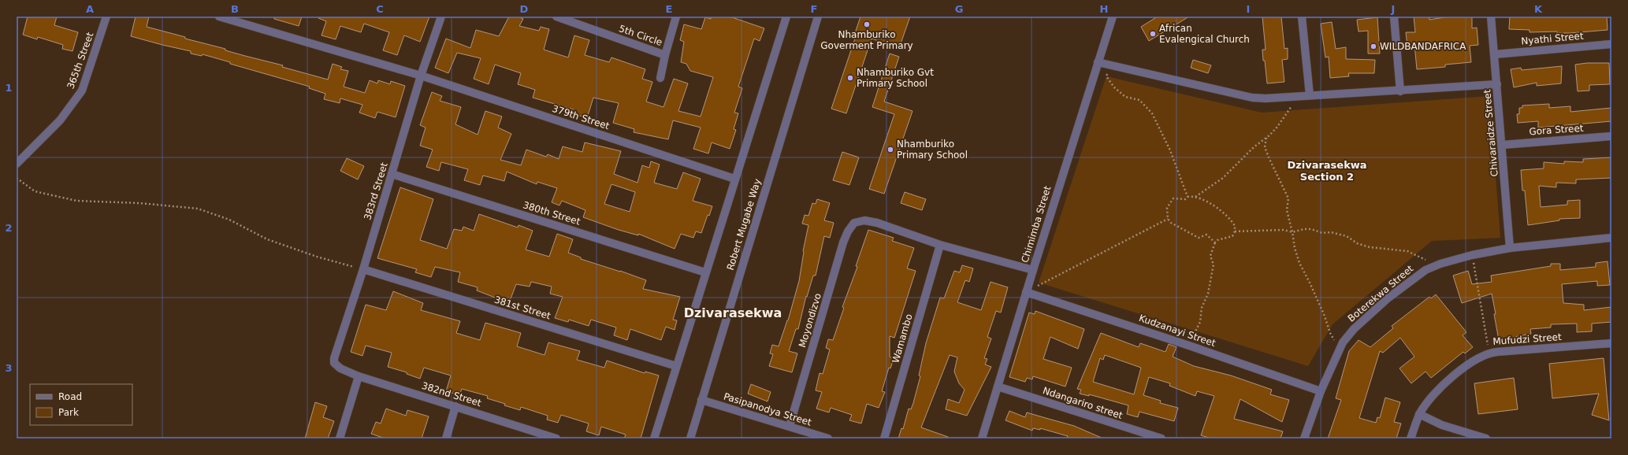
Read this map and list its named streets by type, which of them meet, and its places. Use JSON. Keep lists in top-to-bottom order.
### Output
{
  "streets": {
    "street": [
      "5th Circle",
      "Nyathi Street",
      "365th Street",
      "379th Street",
      "Gora Street",
      "Chivaraidze Street",
      "383rd Street",
      "380th Street",
      "Robert Mugabe Way",
      "Chimimba Street",
      "Boterekwa Street",
      "381st Street",
      "Moyondizvo",
      "Kudzanayi Street",
      "Wamambo",
      "Mufudzi Street",
      "382nd Street",
      "Ndangariro street",
      "Pasipanodya Street"
    ]
  },
  "crossings": [
    ["Nyathi Street", "Chivaraidze Street"],
    ["379th Street", "383rd Street"],
    ["Gora Street", "Chivaraidze Street"],
    ["Chivaraidze Street", "Boterekwa Street"],
    ["383rd Street", "380th Street"],
    ["383rd Street", "381st Street"],
    ["383rd Street", "382nd Street"],
    ["Robert Mugabe Way", "Pasipanodya Street"],
    ["Chimimba Street", "Kudzanayi Street"],
    ["Chimimba Street", "Ndangariro street"],
    ["Boterekwa Street", "Kudzanayi Street"],
    ["Moyondizvo", "Wamambo"],
    ["Moyondizvo", "Pasipanodya Street"]
  ],
  "districts": ["Dzivarasekwa Section 2", "Dzivarasekwa"],
  "places": [
    "Nhamburiko Goverment Primary",
    "African Evalengical Church",
    "WILDBANDAFRICA",
    "Nhamburiko Gvt Primary School",
    "Nhamburiko Primary School"
  ],
  "legend": ["Road", "Park"],
  "grid": {
    "columns": [
      "A",
      "B",
      "C",
      "D",
      "E",
      "F",
      "G",
      "H",
      "I",
      "J",
      "K"
    ],
    "rows": ["1", "2", "3"]
  }
}
